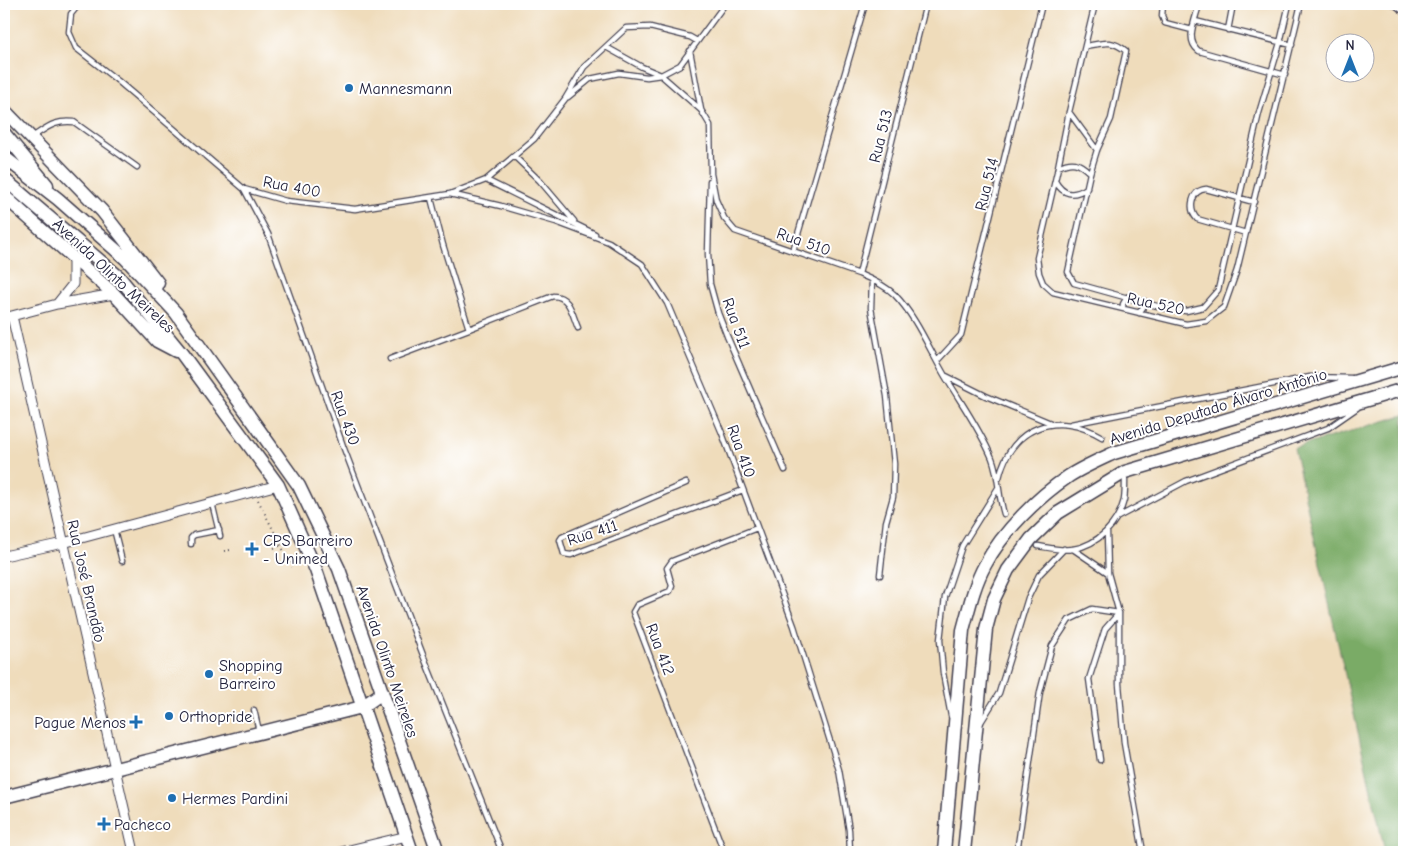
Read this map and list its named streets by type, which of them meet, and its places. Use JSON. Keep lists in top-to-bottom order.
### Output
{
  "streets": {
    "main road": ["Avenida Olinto Meireles", "Avenida Deputado Álvaro Antônio"],
    "street": ["Rua José Brandão"],
    "lane": [
      "Rua 513",
      "Rua 514",
      "Rua 400",
      "Rua 510",
      "Rua 520",
      "Rua 511",
      "Rua 430",
      "Rua 410",
      "Rua 411",
      "Rua 412"
    ]
  },
  "crossings": [
    ["Rua 513", "Rua 510"],
    ["Rua 514", "Rua 510"],
    ["Rua 400", "Rua 430"],
    ["Rua 400", "Rua 410"],
    ["Rua 510", "Rua 511"],
    ["Rua 410", "Rua 411"],
    ["Rua 410", "Rua 412"]
  ],
  "places": {
    "other": [
      "Mannesmann",
      "Shopping Barreiro",
      "Orthopride",
      "Hermes Pardini"
    ],
    "health": ["CPS Barreiro - Unimed", "Pague Menos", "Pacheco"]
  },
  "north": "top"
}
